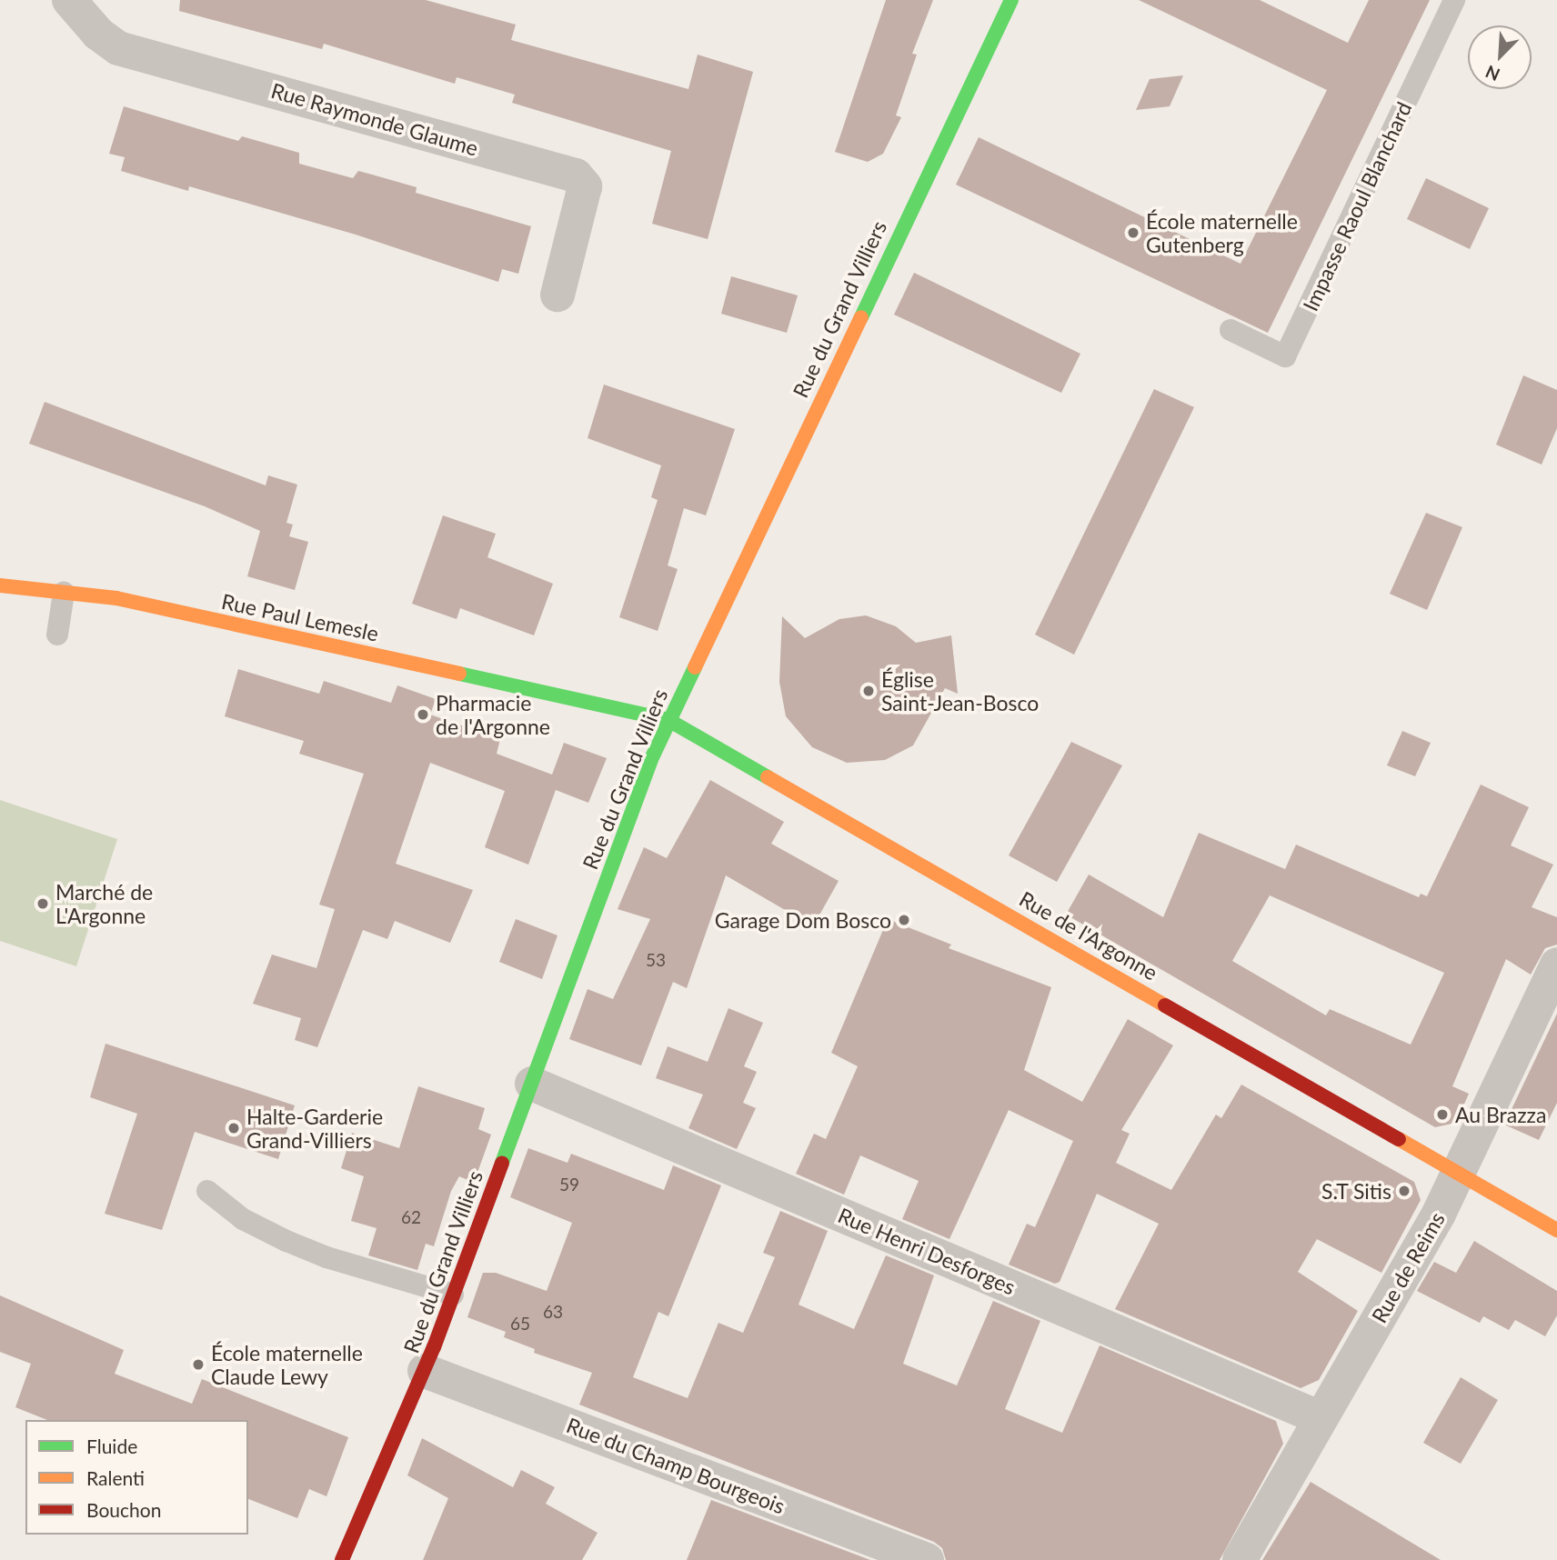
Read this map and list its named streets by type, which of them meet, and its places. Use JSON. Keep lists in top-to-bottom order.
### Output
{
  "streets": {
    "street": [
      "Rue Raymonde Glaume",
      "Rue du Grand Villiers",
      "Rue Paul Lemesle",
      "Rue de l'Argonne",
      "Rue Henri Desforges",
      "Rue de Reims",
      "Rue du Champ Bourgeois"
    ],
    "lane": ["Impasse Raoul Blanchard"]
  },
  "crossings": [
    ["Rue du Grand Villiers", "Rue de l'Argonne"],
    ["Rue du Grand Villiers", "Rue Henri Desforges"],
    ["Rue du Grand Villiers", "Rue du Champ Bourgeois"],
    ["Rue Paul Lemesle", "Rue de l'Argonne"],
    ["Rue de l'Argonne", "Rue de Reims"],
    ["Rue Henri Desforges", "Rue de Reims"]
  ],
  "places": [
    "École maternelle Gutenberg",
    "Église Saint-Jean-Bosco",
    "Pharmacie de l'Argonne",
    "Marché de L'Argonne",
    "Garage Dom Bosco",
    "Au Brazza",
    "Halte-Garderie Grand-Villiers",
    "S.T Sitis",
    "École maternelle Claude Lewy"
  ],
  "house_numbers": [
    "53",
    "59",
    "62",
    "63",
    "65"
  ],
  "legend": ["Fluide", "Ralenti", "Bouchon"],
  "north": "bottom left"
}
